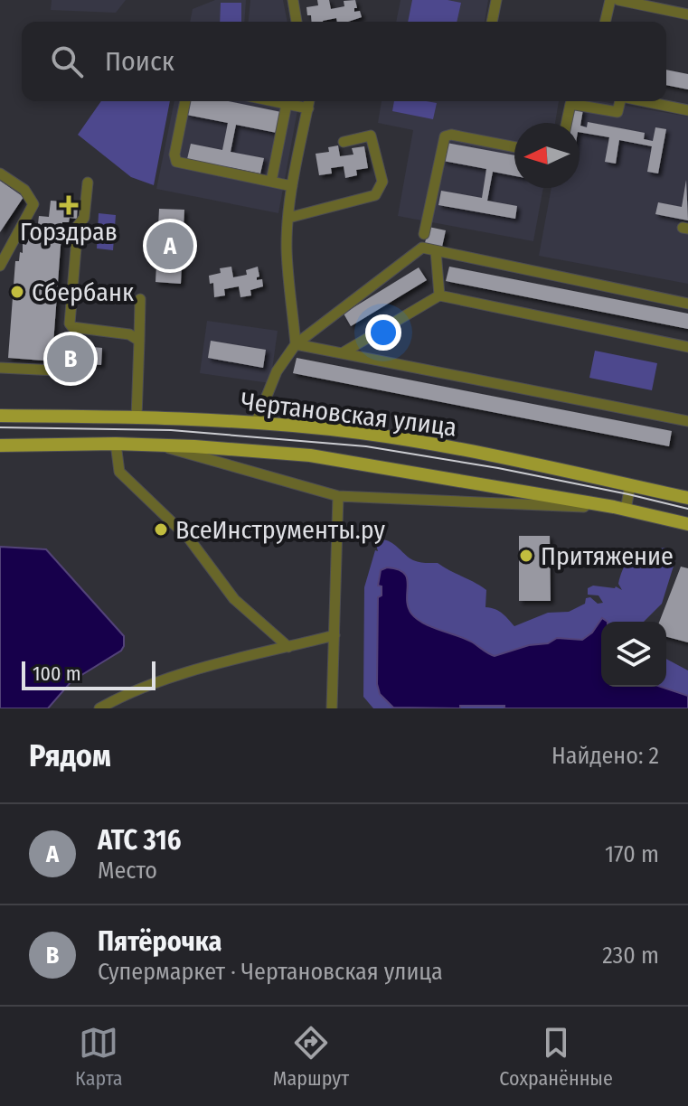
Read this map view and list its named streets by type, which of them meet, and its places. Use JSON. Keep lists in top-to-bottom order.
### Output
{
  "streets": {
    "main road": ["Чертановская улица"]
  },
  "places": {
    "health": ["Горздрав"],
    "other": ["Сбербанк", "ВсеИнструменты.ру", "Притяжение"]
  },
  "scale_bar": "100 m",
  "north": "left",
  "page": {
    "search": "Поиск",
    "pins": ["A", "B"],
    "scale": "100 m",
    "heading": ["Рядом", "Найдено: 2"],
    "list": [
      {
        "mark": "A",
        "name": "АТС 316",
        "note": "Место",
        "value": "170 m"
      },
      {
        "mark": "B",
        "name": "Пятёрочка",
        "note": "Супермаркет · Чертановская улица",
        "value": "230 m"
      }
    ],
    "nav": ["Карта", "Маршрут", "Сохранённые"]
  }
}
